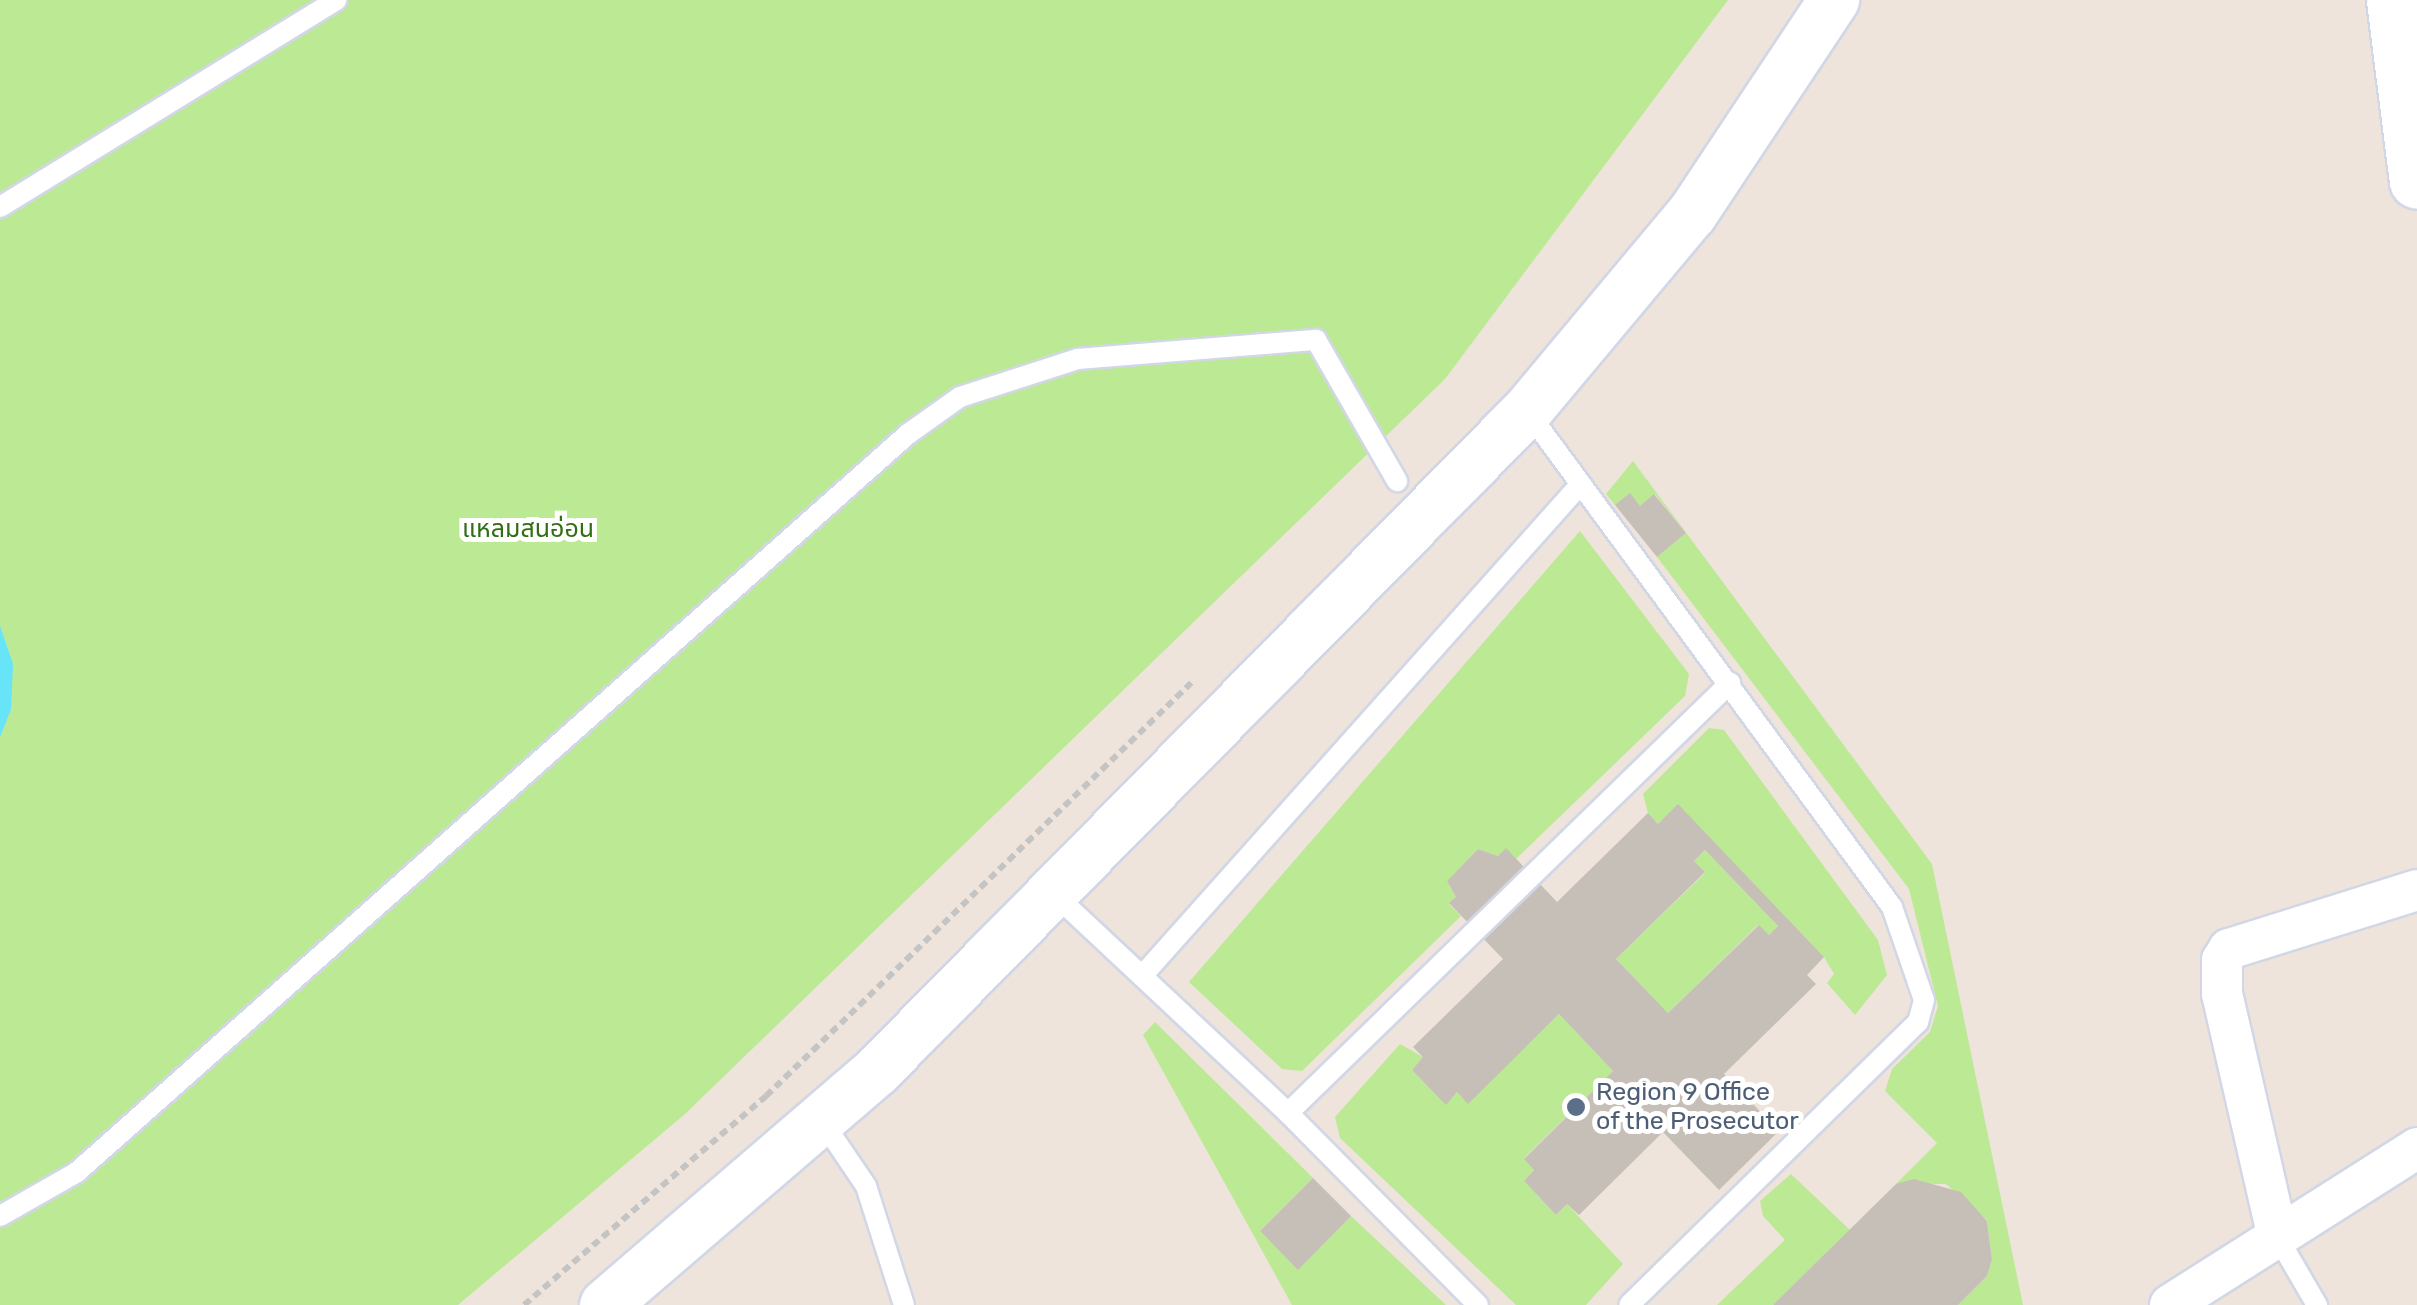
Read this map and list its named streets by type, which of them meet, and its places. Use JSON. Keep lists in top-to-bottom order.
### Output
{
  "parks": ["แหลมสนอ่อน"],
  "places": ["Region 9 Office of the Prosecutor"]
}
